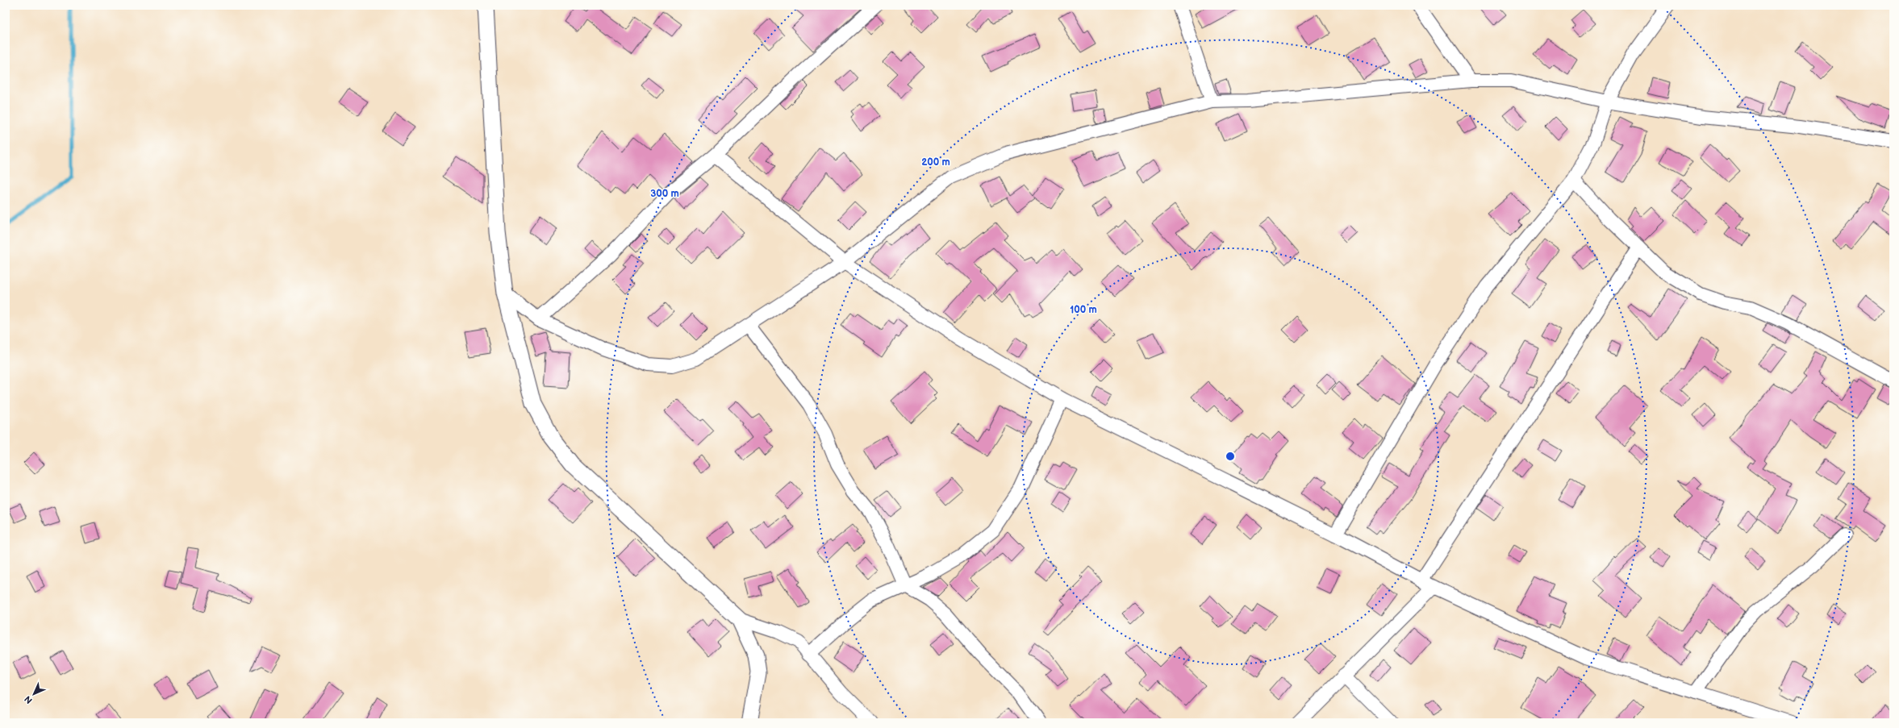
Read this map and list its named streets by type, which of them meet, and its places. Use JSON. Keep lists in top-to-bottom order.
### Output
{
  "north": "bottom left",
  "rings": ["200 m", "300 m", "100 m"]
}
